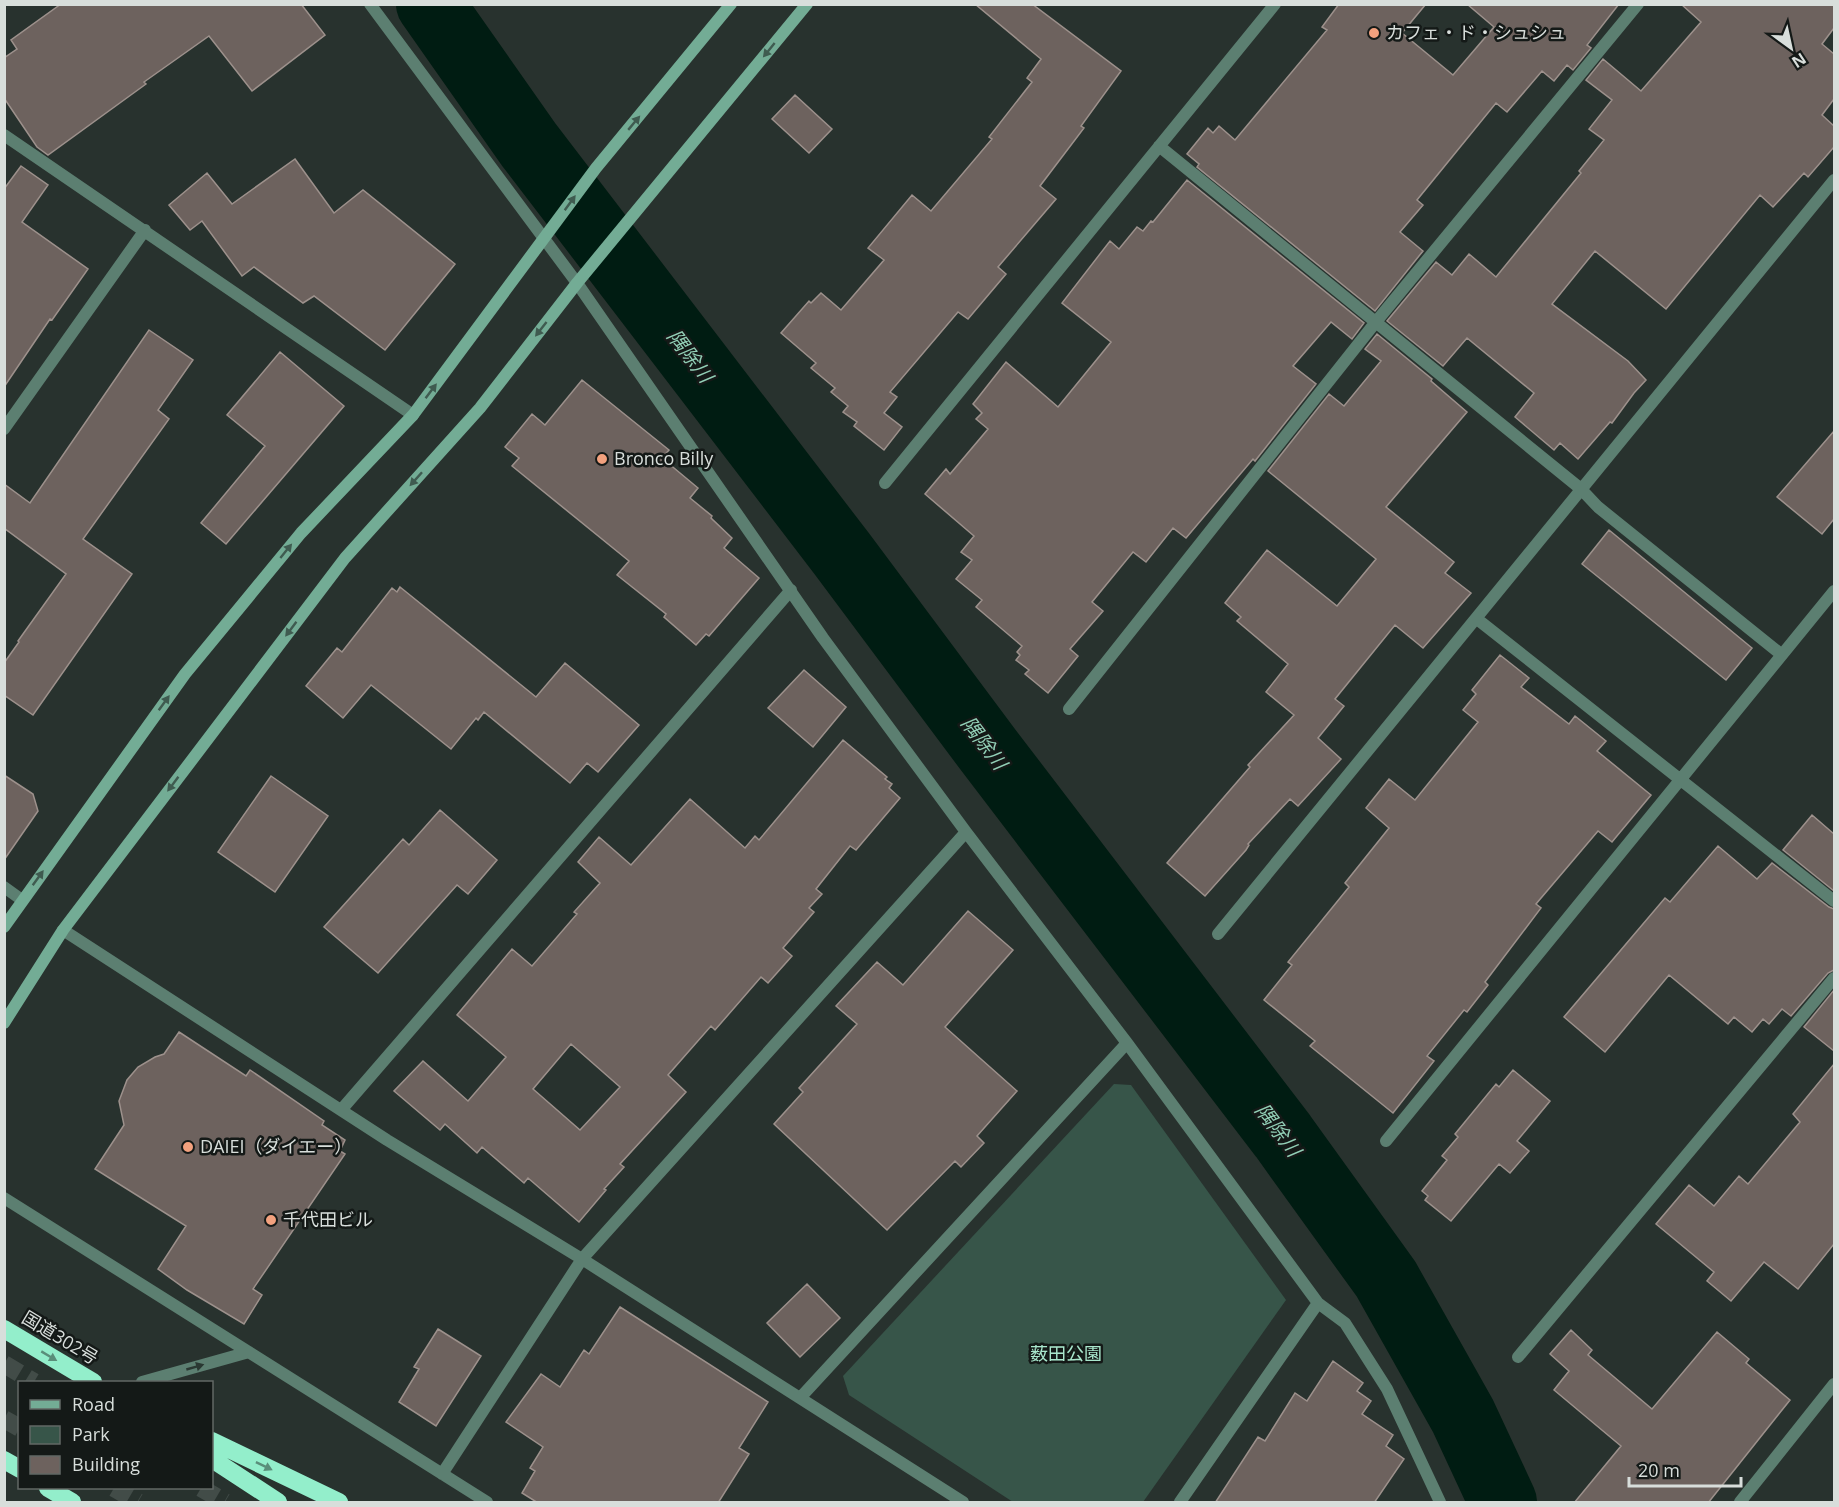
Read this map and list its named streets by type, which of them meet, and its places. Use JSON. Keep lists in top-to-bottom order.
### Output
{
  "streets": {
    "highway": ["国道302号"]
  },
  "one_way": ["国道302号"],
  "water": ["隅除川"],
  "parks": ["薮田公園"],
  "places": [
    "カフェ・ド・シュシュ",
    "Bronco Billy",
    "DAIEI（ダイエー）",
    "千代田ビル"
  ],
  "legend": ["Road", "Park", "Building"],
  "scale_bar": "20 m",
  "north": "bottom right"
}
